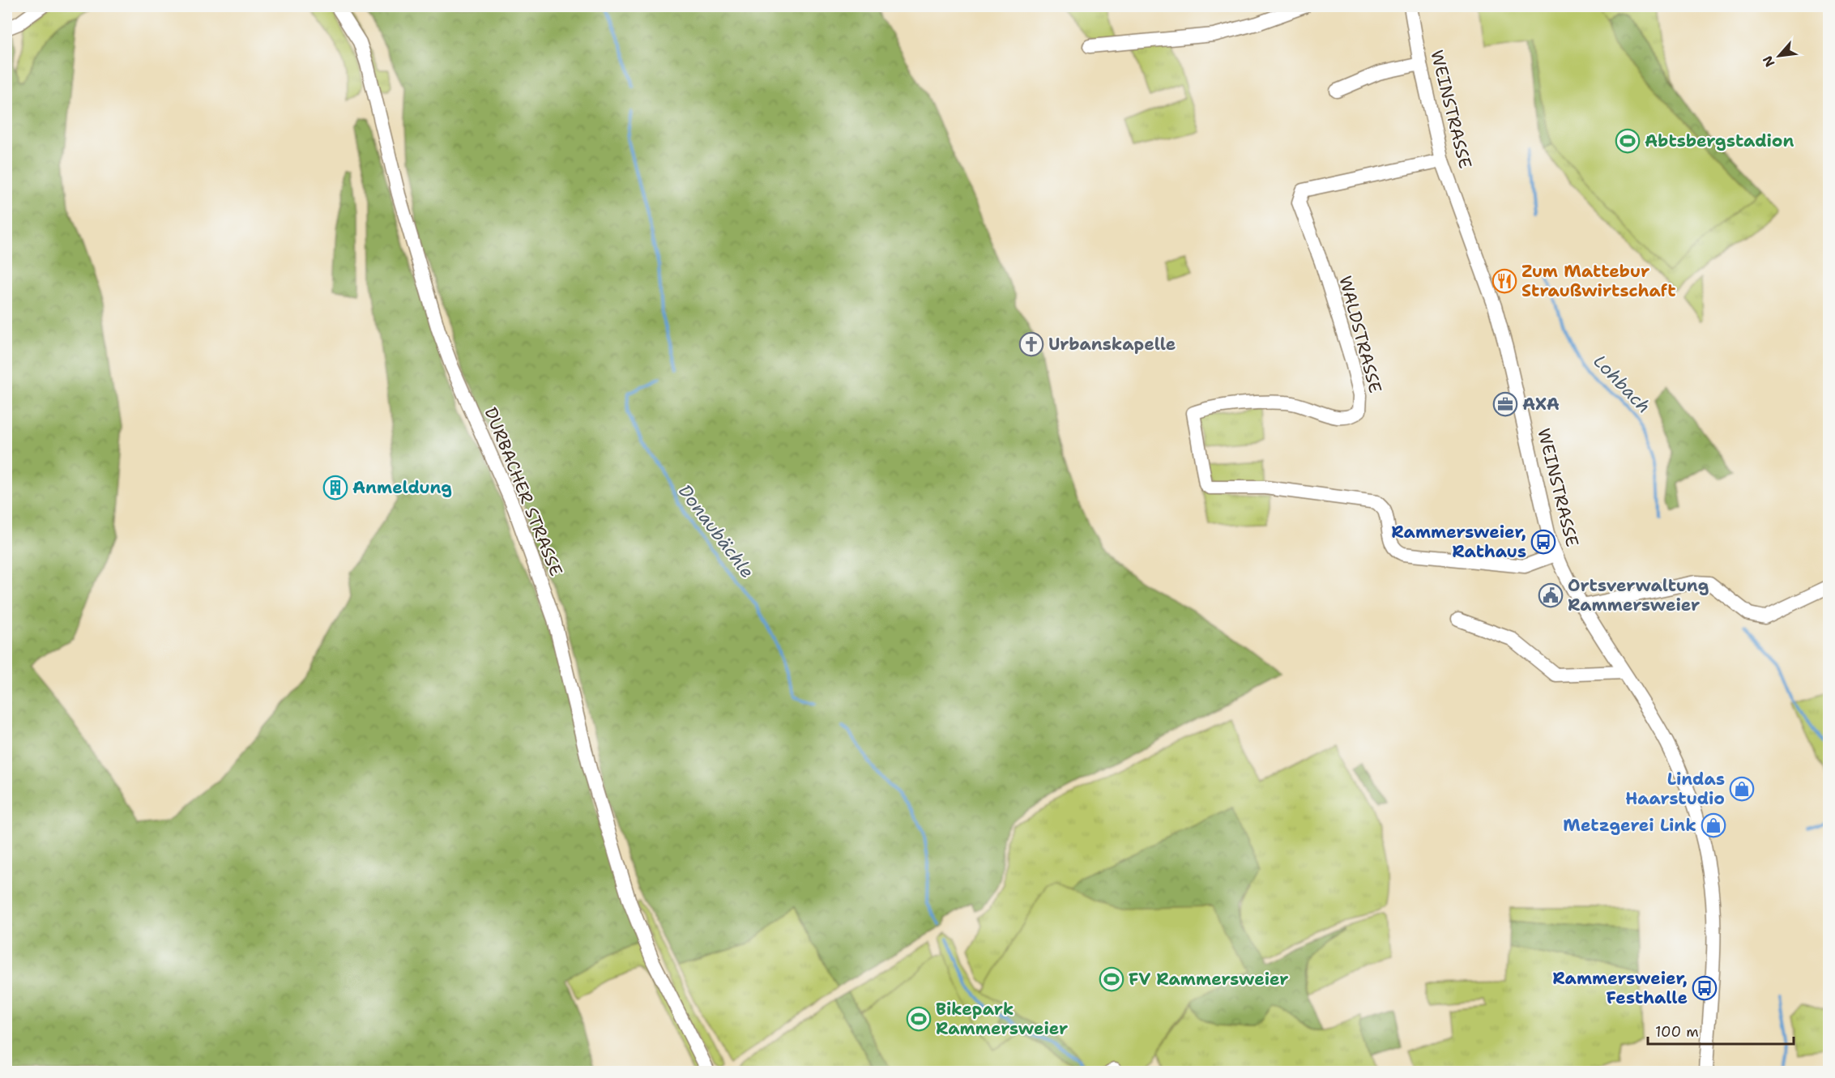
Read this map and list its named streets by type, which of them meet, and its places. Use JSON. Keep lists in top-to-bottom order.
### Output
{
  "streets": {
    "street": ["WEINSTRASSE", "WALDSTRASSE", "DURBACHER STRASSE"]
  },
  "crossings": [
    ["WEINSTRASSE", "WALDSTRASSE"]
  ],
  "water": ["Lohbach", "Donaubächle"],
  "places": {
    "sports": ["Abtsbergstadion", "FV Rammersweier", "Bikepark Rammersweier"],
    "restaurant": ["Zum Mattebur Straußwirtschaft"],
    "church": ["Urbanskapelle"],
    "office": ["AXA"],
    "building": ["Anmeldung"],
    "bus stop": ["Rammersweier, Rathaus", "Rammersweier, Festhalle"],
    "public building": ["Ortsverwaltung Rammersweier"],
    "shop": ["Lindas Haarstudio", "Metzgerei Link"]
  },
  "scale_bar": "100 m",
  "north": "bottom left"
}
